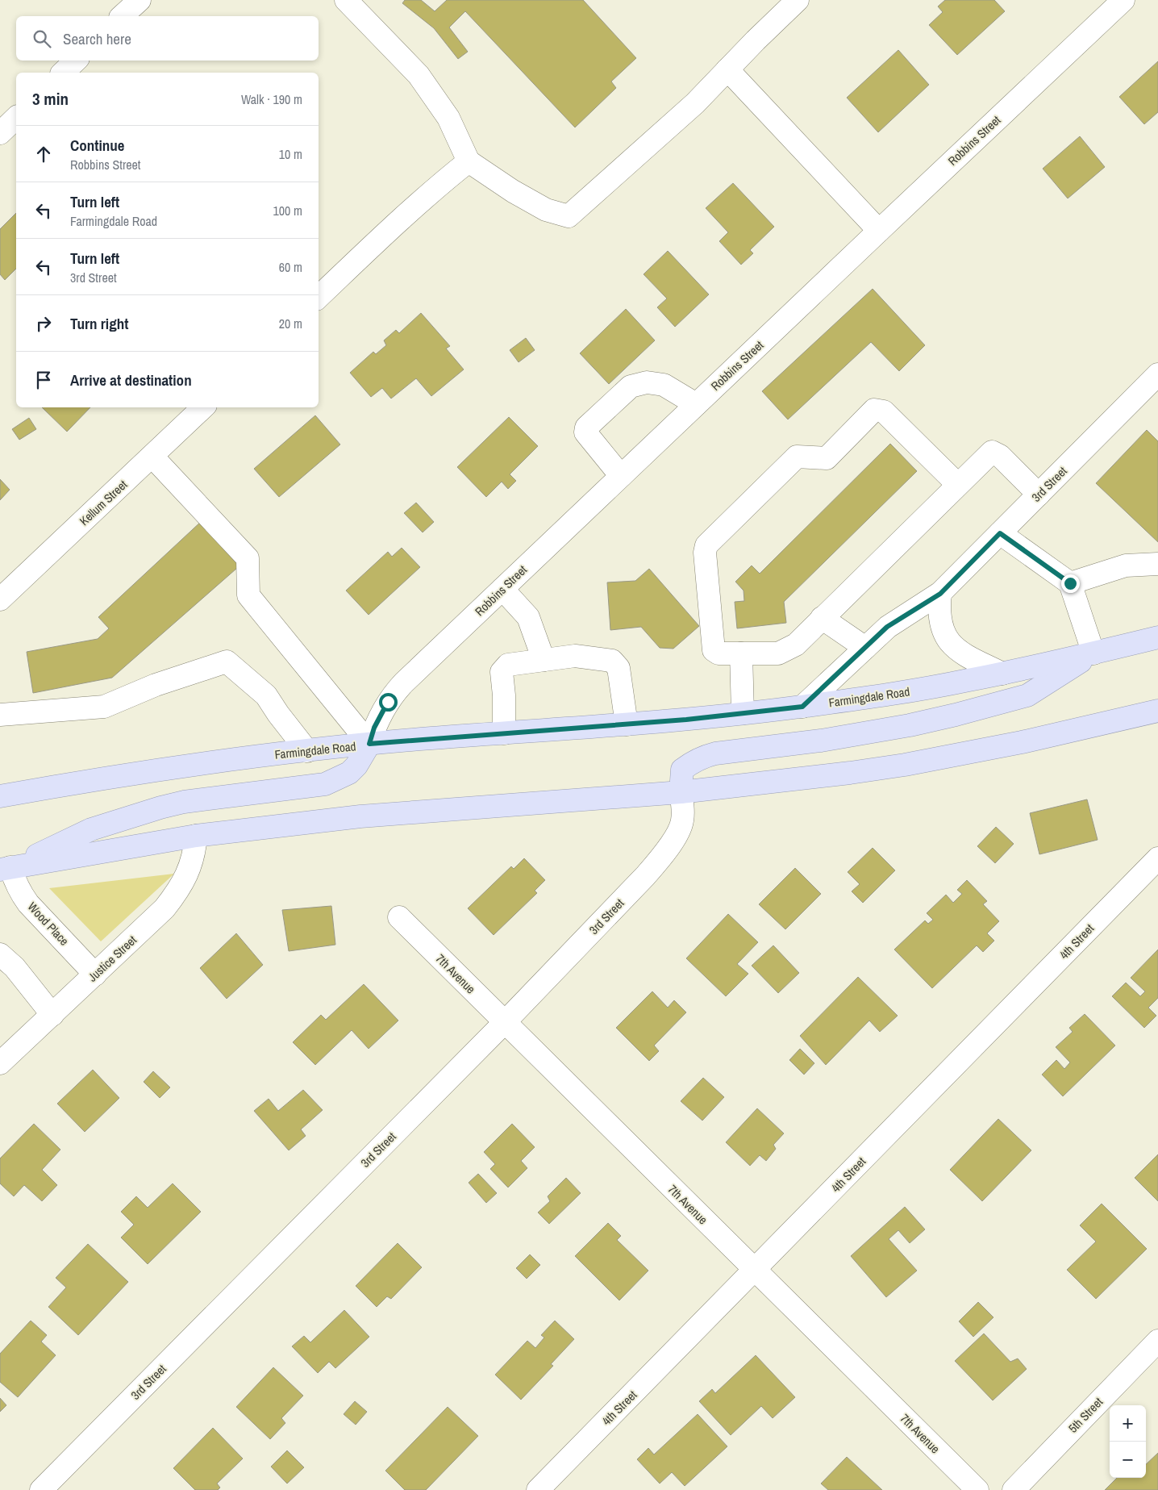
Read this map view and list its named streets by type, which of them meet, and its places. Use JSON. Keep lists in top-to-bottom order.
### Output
{
  "streets": {
    "main road": ["Farmingdale Road"],
    "street": [
      "Robbins Street",
      "3rd Street",
      "Kellum Street",
      "Wood Place",
      "4th Street",
      "Justice Street",
      "7th Avenue",
      "5th Street"
    ]
  },
  "crossings": [
    ["Robbins Street", "Farmingdale Road"],
    ["3rd Street", "Farmingdale Road"],
    ["3rd Street", "7th Avenue"],
    ["Wood Place", "Justice Street"],
    ["4th Street", "7th Avenue"]
  ],
  "page": {
    "search": "Search here",
    "heading": ["3 min", "Walk · 190 m"],
    "list": [
      ["Continue", "Robbins Street", "10 m"],
      ["Turn left", "Farmingdale Road", "100 m"],
      ["Turn left", "3rd Street", "60 m"],
      ["Turn right", "20 m"],
      "Arrive at destination"
    ],
    "map_buttons": ["+", "−"]
  }
}
